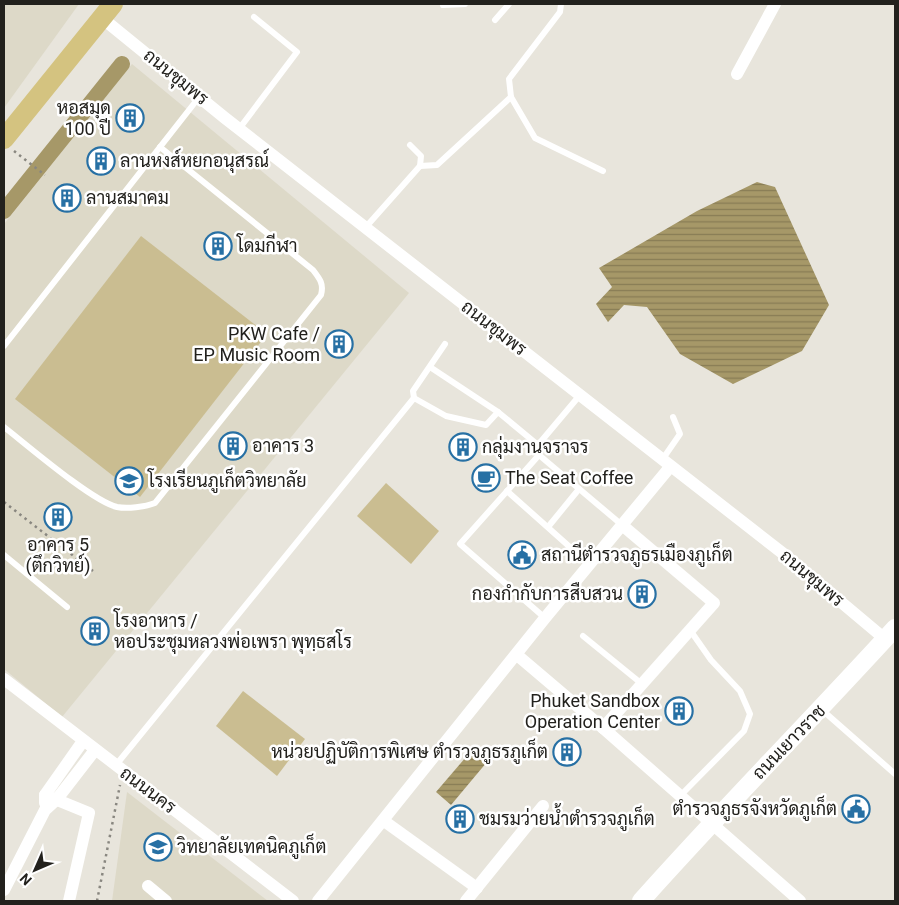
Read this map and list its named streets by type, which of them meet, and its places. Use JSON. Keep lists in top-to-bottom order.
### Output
{
  "streets": {
    "main road": ["ถนนเยาวราช"],
    "street": ["ถนนชุมพร", "ถนนนคร"]
  },
  "crossings": [
    ["ถนนชุมพร", "ถนนเยาวราช"]
  ],
  "places": {
    "building": [
      "หอสมุด 100 ปี",
      "ลานหงส์หยกอนุสรณ์",
      "ลานสมาคม",
      "โดมกีฬา",
      "PKW Cafe / EP Music Room",
      "อาคาร 3",
      "กลุ่มงานจราจร",
      "อาคาร 5 (ตึกวิทย์)",
      "กองกำกับการสืบสวน",
      "โรงอาหาร / หอประชุมหลวงพ่อเพรา พุทฺธสโร",
      "Phuket Sandbox Operation Center",
      "หน่วยปฏิบัติการพิเศษ ตำรวจภูธรภูเก็ต",
      "ชมรมว่ายน้ำตำรวจภูเก็ต"
    ],
    "cafe": ["The Seat Coffee"],
    "school or university": ["โรงเรียนภูเก็ตวิทยาลัย", "วิทยาลัยเทคนิคภูเก็ต"],
    "public building": ["สถานีตำรวจภูธรเมืองภูเก็ต", "ตำรวจภูธรจังหวัดภูเก็ต"]
  },
  "north": "bottom left"
}
